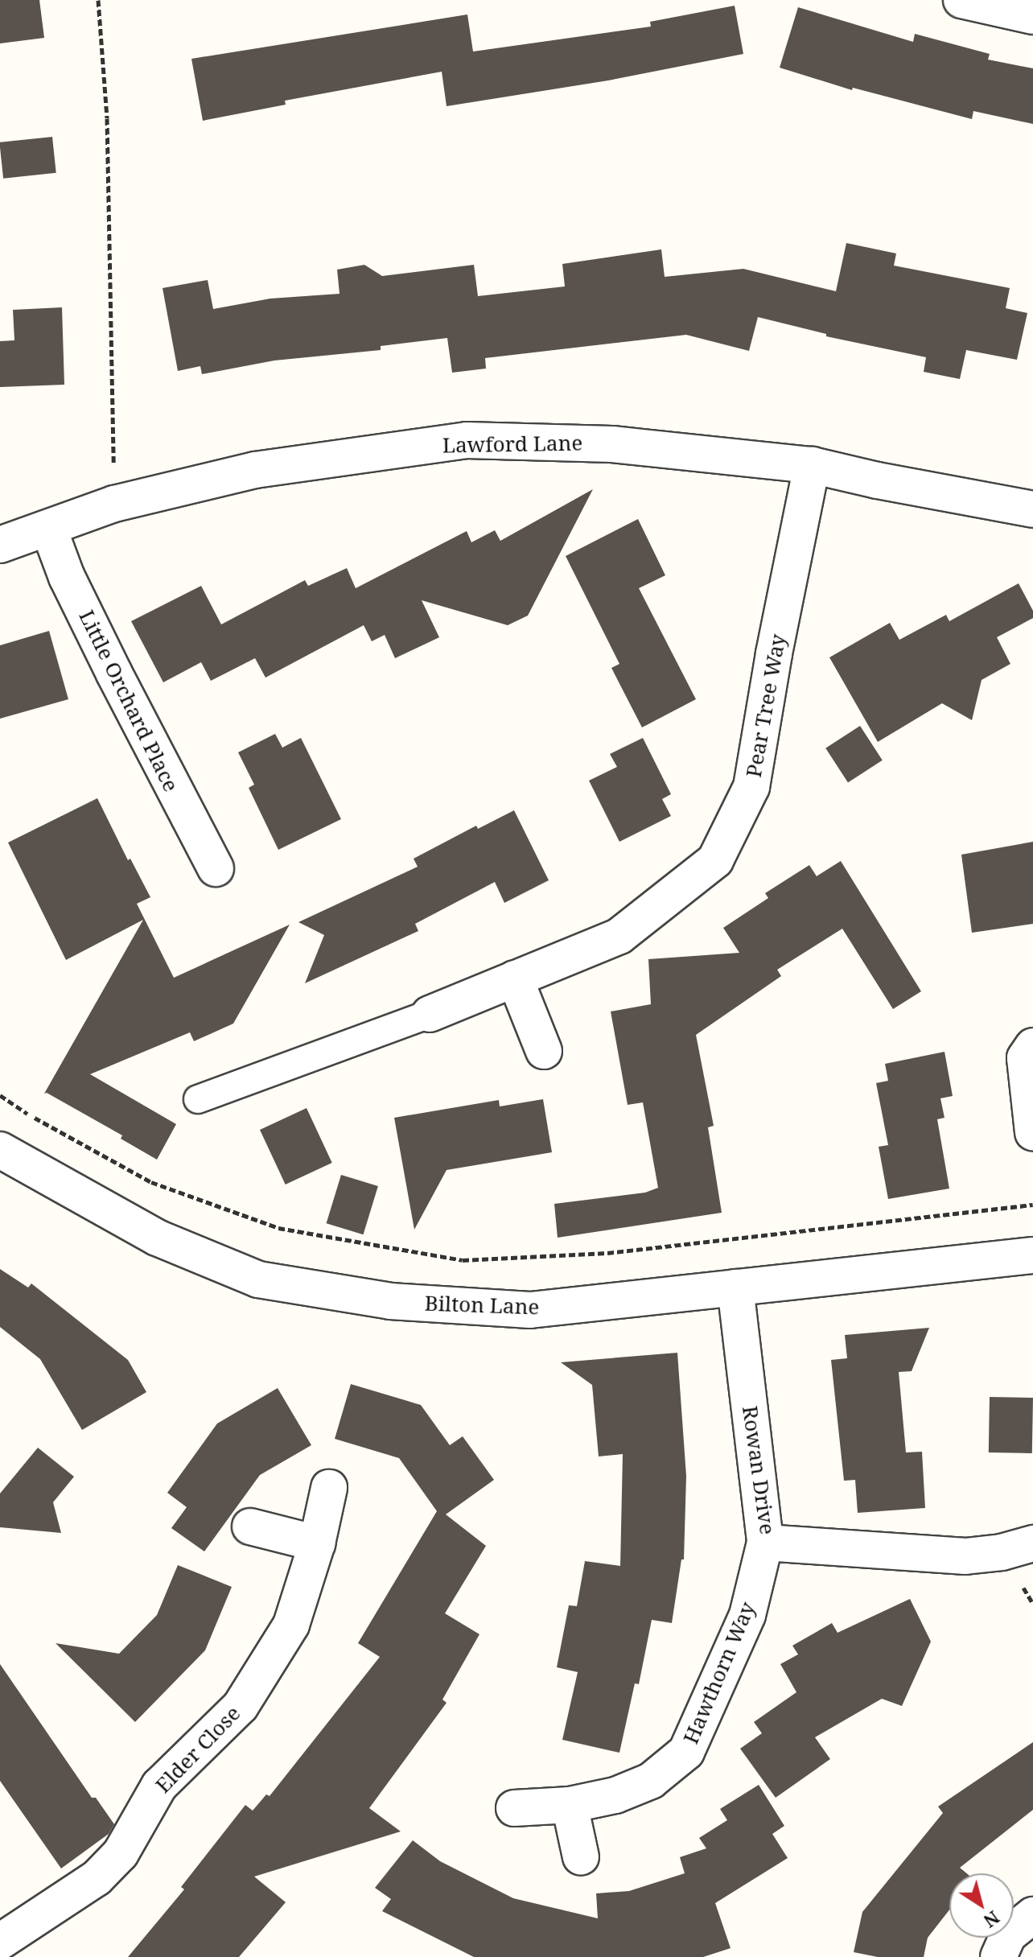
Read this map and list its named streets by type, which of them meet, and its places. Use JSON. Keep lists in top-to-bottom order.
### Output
{
  "streets": {
    "street": [
      "Lawford Lane",
      "Little Orchard Place",
      "Pear Tree Way",
      "Bilton Lane",
      "Rowan Drive",
      "Hawthorn Way",
      "Elder Close"
    ]
  },
  "crossings": [
    ["Lawford Lane", "Little Orchard Place"],
    ["Lawford Lane", "Pear Tree Way"],
    ["Bilton Lane", "Rowan Drive"],
    ["Rowan Drive", "Hawthorn Way"]
  ],
  "north": "bottom right"
}
